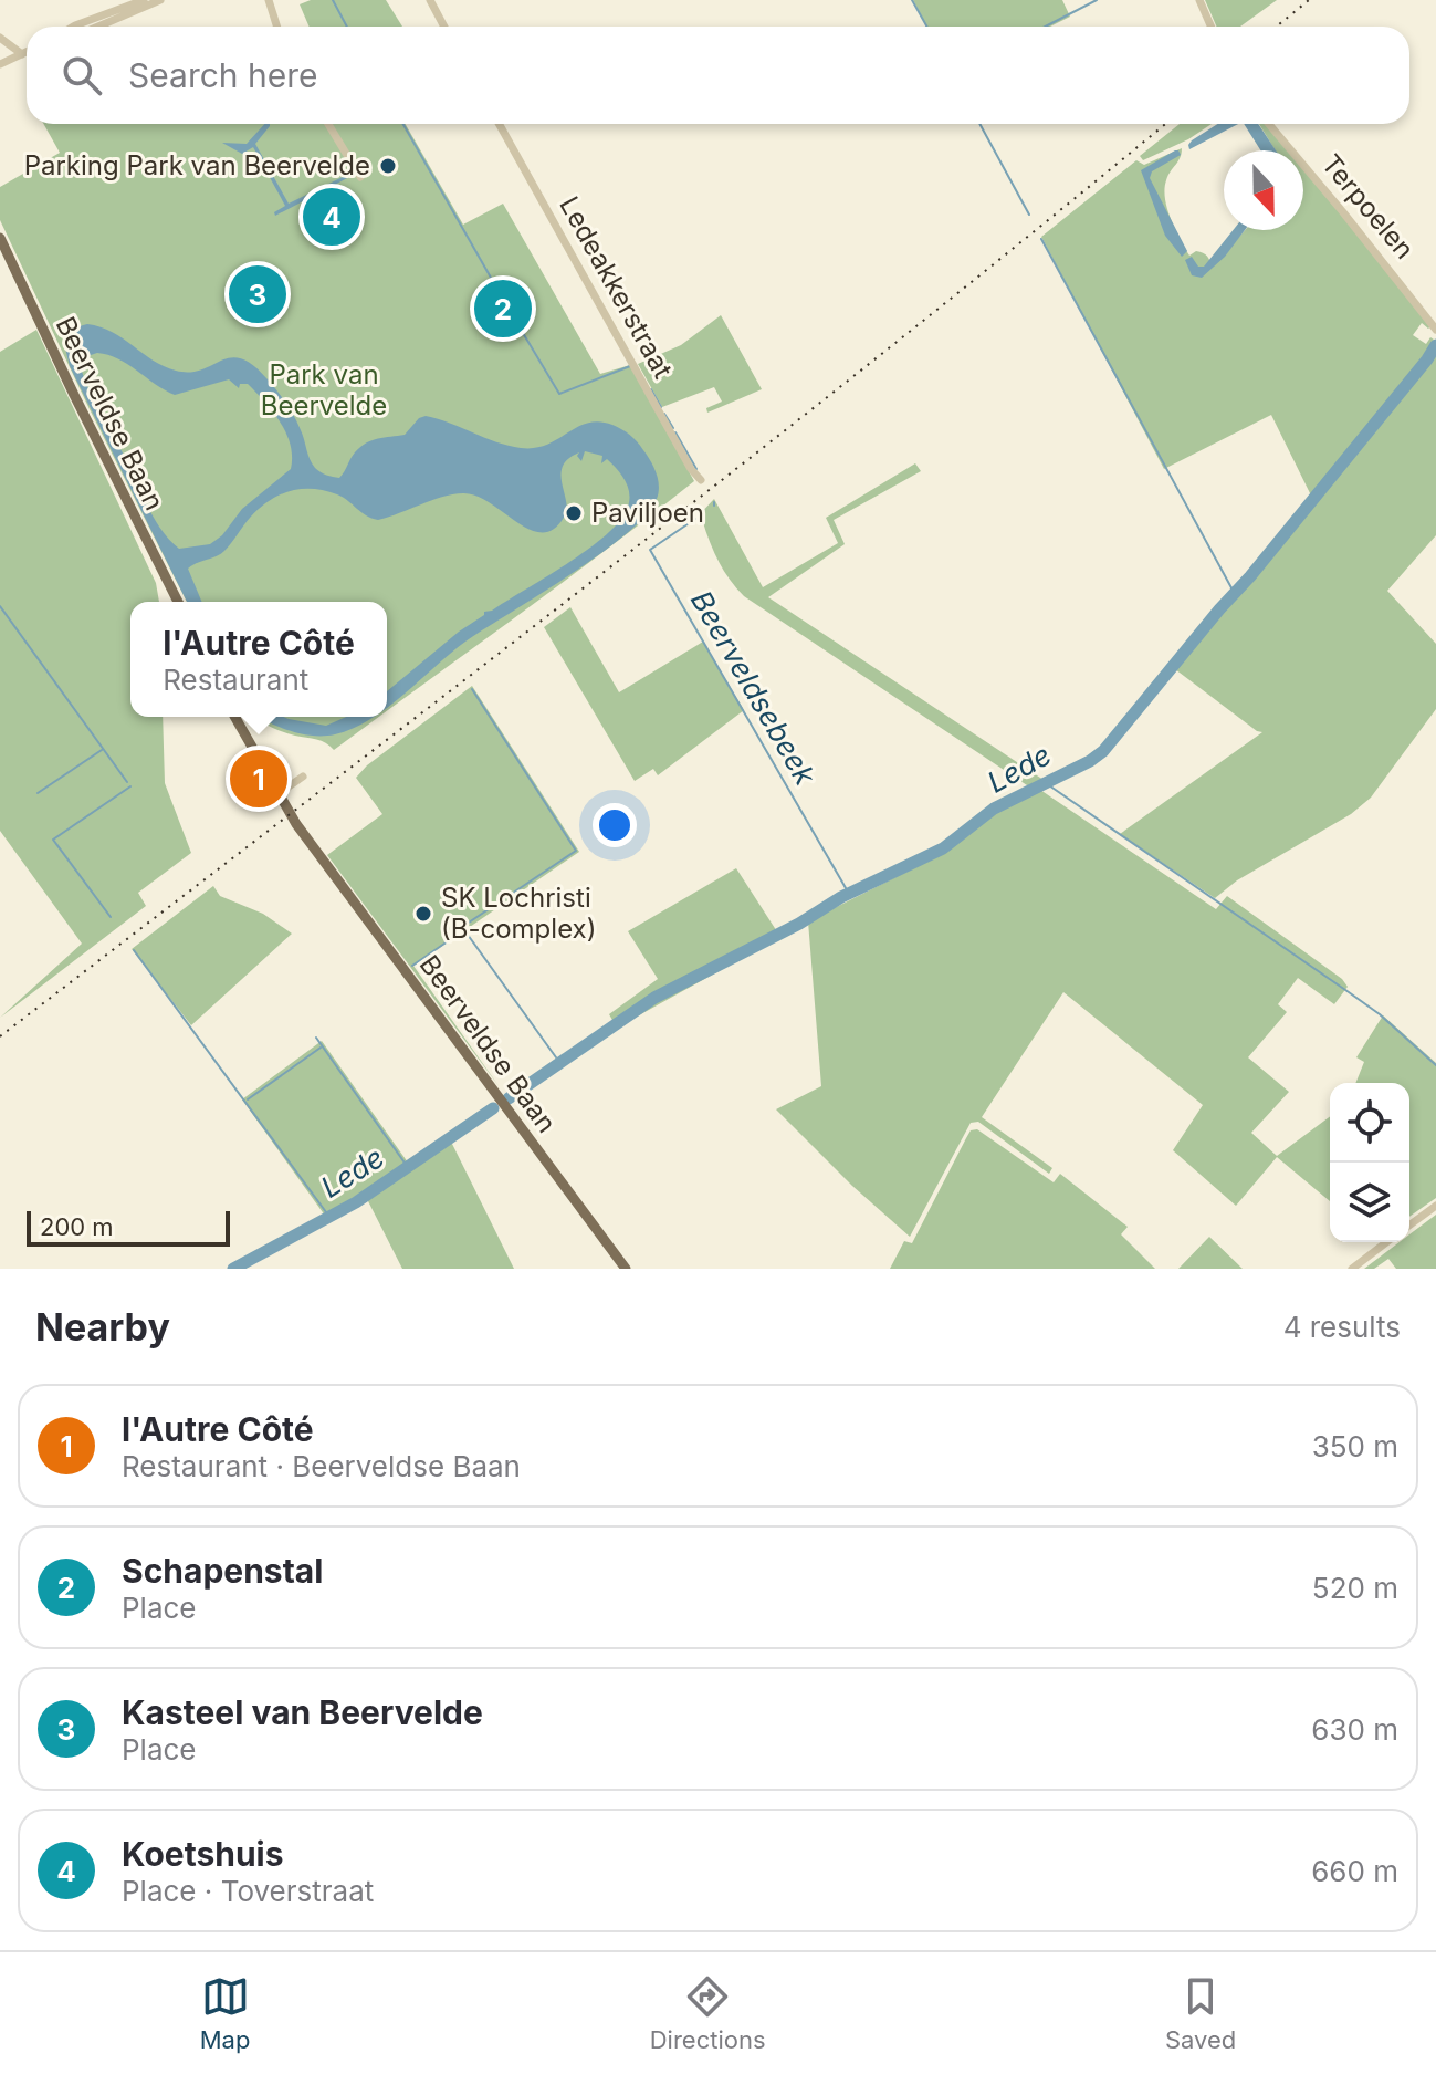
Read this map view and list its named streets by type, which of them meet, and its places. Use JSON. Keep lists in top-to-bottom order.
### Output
{
  "streets": {
    "main road": ["Beerveldse Baan"],
    "street": ["Terpoelen", "Ledeakkerstraat"]
  },
  "water": ["Beerveldsebeek", "Lede"],
  "parks": ["Park van Beervelde"],
  "places": ["Parking Park van Beervelde", "Paviljoen", "SK Lochristi (B-complex)"],
  "scale_bar": "200 m",
  "north": "bottom",
  "page": {
    "search": "Search here",
    "pins": [
      "4",
      "3",
      "2",
      "1"
    ],
    "popup": ["l'Autre Côté", "Restaurant"],
    "scale": "200 m",
    "heading": ["Nearby", "4 results"],
    "list": [
      {
        "mark": "1",
        "name": "l'Autre Côté",
        "note": "Restaurant · Beerveldse Baan",
        "value": "350 m"
      },
      {
        "mark": "2",
        "name": "Schapenstal",
        "note": "Place",
        "value": "520 m"
      },
      {
        "mark": "3",
        "name": "Kasteel van Beervelde",
        "note": "Place",
        "value": "630 m"
      },
      {
        "mark": "4",
        "name": "Koetshuis",
        "note": "Place · Toverstraat",
        "value": "660 m"
      }
    ],
    "nav": ["Map", "Directions", "Saved"]
  }
}
